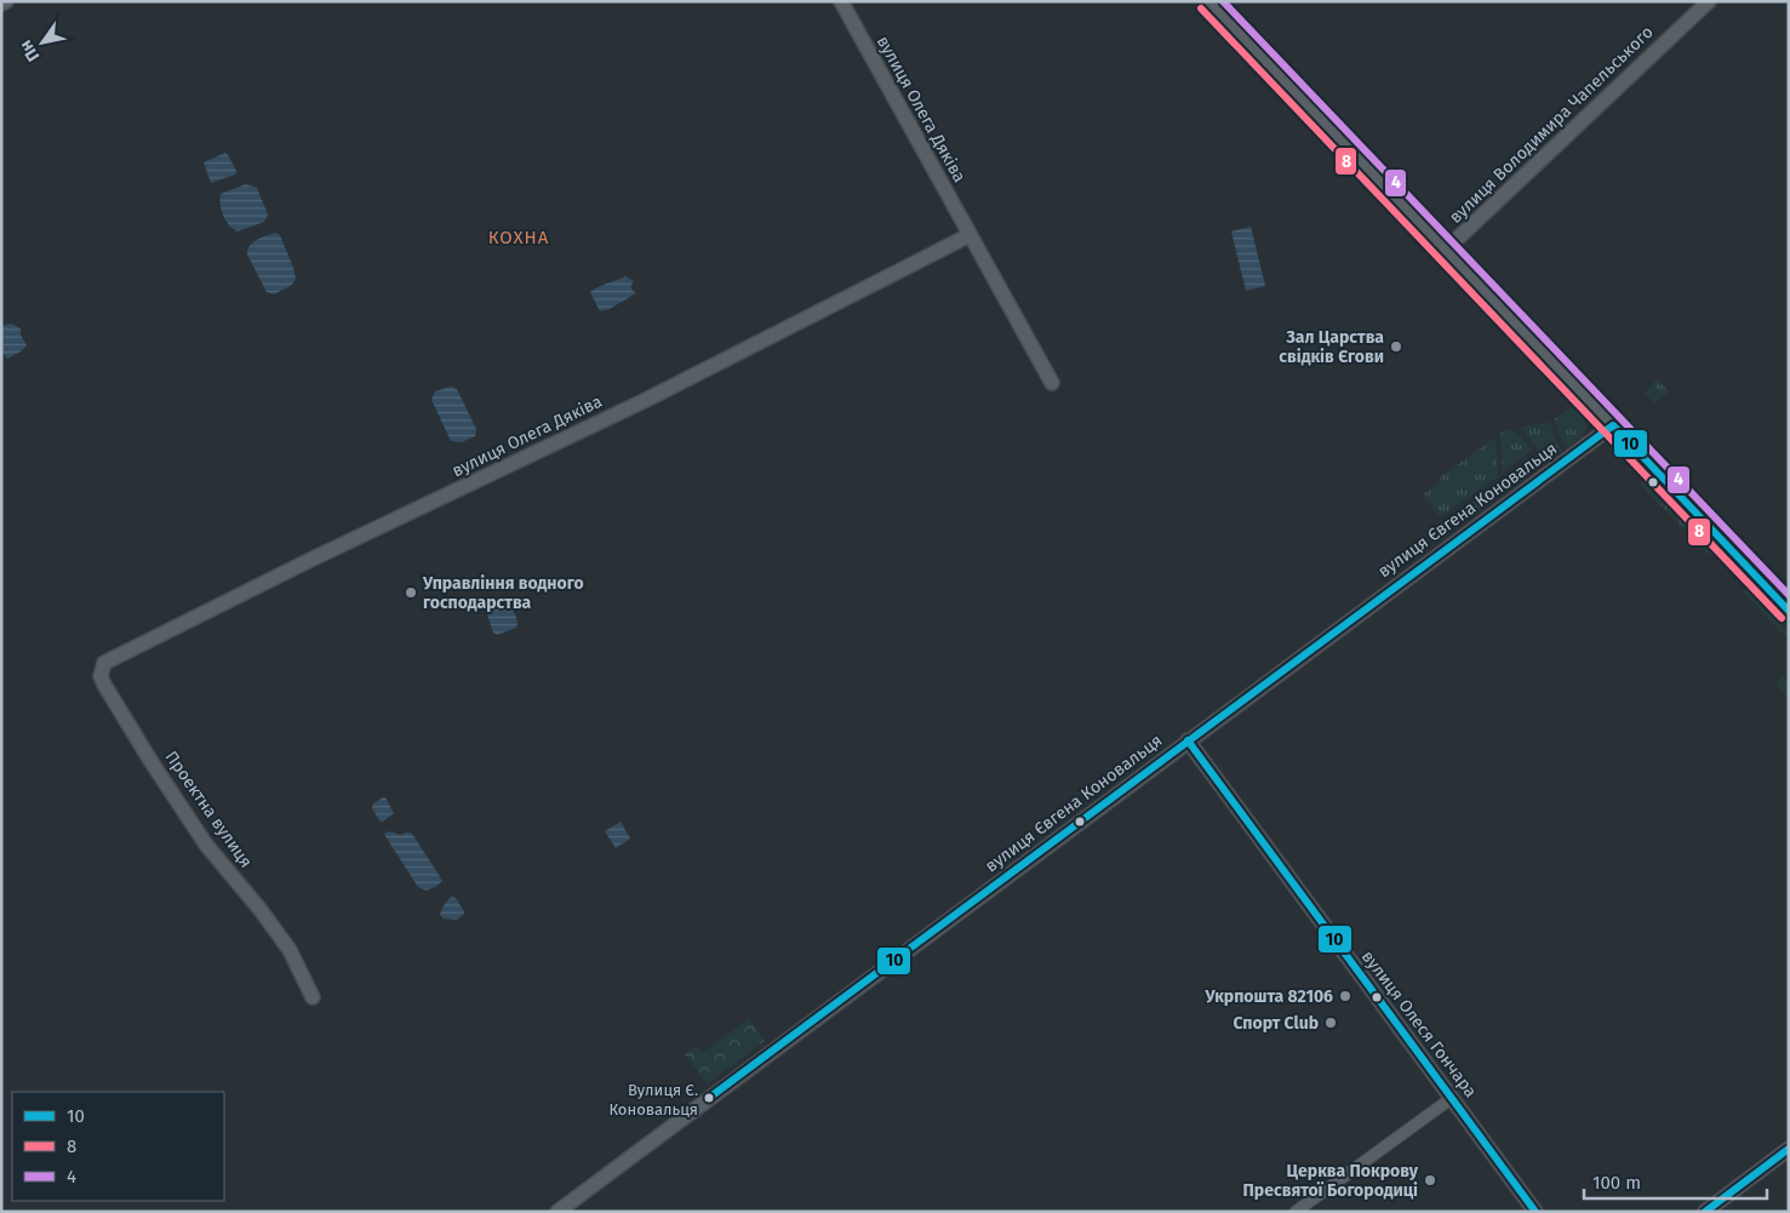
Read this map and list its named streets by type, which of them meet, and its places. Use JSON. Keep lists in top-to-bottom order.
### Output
{
  "streets": {
    "street": [
      "вулиця Олега Дяківа",
      "вулиця Володимира Чапельського",
      "вулиця Євгена Коновальця",
      "Проектна вулиця",
      "вулиця Олеся Гончара"
    ]
  },
  "crossings": [
    ["вулиця Олега Дяківа", "Проектна вулиця"],
    ["вулиця Євгена Коновальця", "вулиця Олеся Гончара"]
  ],
  "districts": ["КОХНА"],
  "places": [
    "Зал Царства свідків Єгови",
    "Управління водного господарства",
    "Укрпошта 82106",
    "Спорт Club",
    "Вулиця Є. Коновальця",
    "Церква Покрову Пресвятої Богородиці"
  ],
  "lines": ["transit line 4", "transit line 8", "transit line 10"],
  "legend": ["10", "8", "4"],
  "scale_bar": "100 m",
  "north": "bottom left"
}
